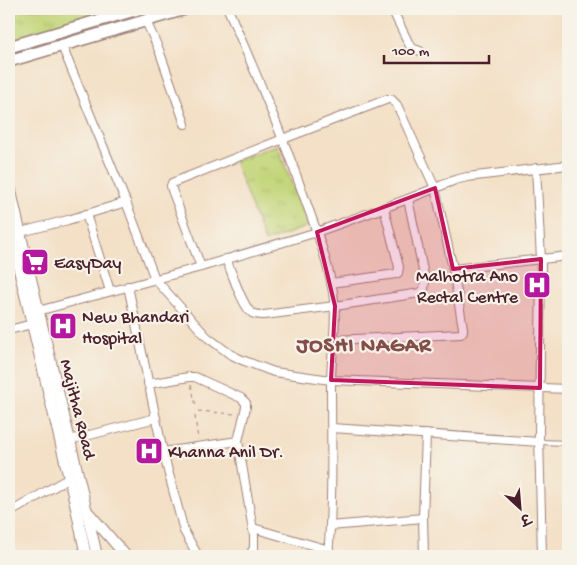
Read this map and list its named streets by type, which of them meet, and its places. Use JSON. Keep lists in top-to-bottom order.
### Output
{
  "streets": {
    "main road": ["Majitha Road"]
  },
  "districts": ["JOSHI NAGAR"],
  "places": {
    "supermarket": ["EasyDay"],
    "hospital": ["Malhotra Ano Rectal Centre", "New Bhandari Hospital", "Khanna Anil Dr."]
  },
  "scale_bar": "100 m",
  "north": "bottom right"
}
